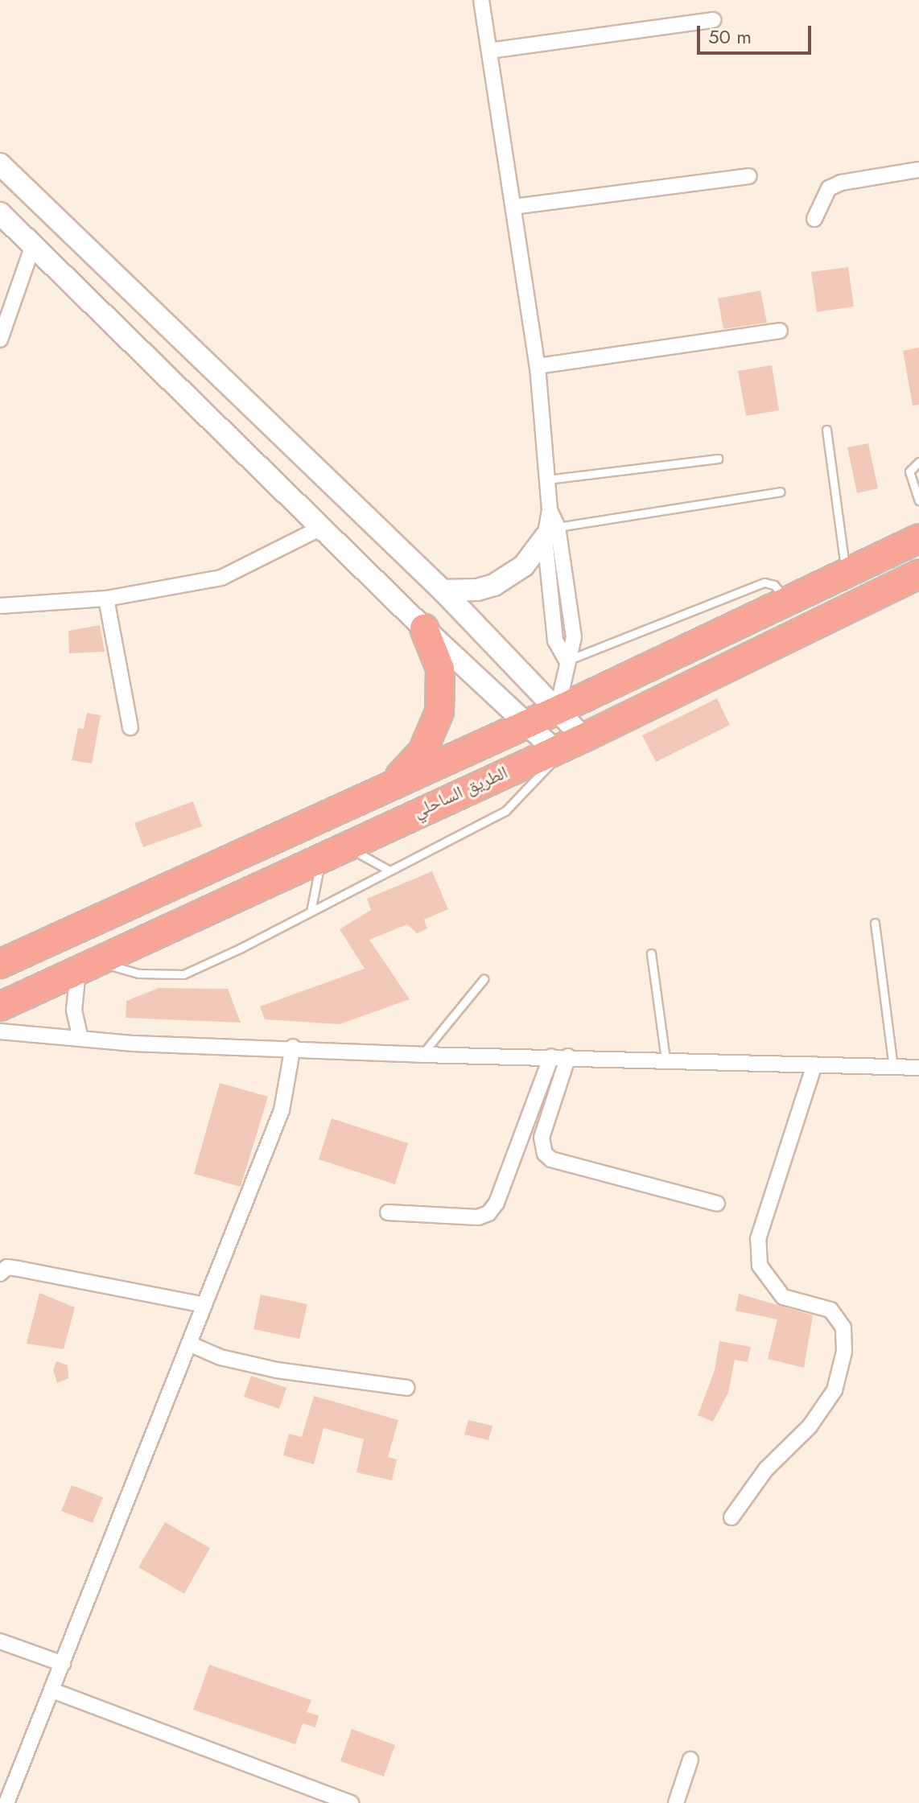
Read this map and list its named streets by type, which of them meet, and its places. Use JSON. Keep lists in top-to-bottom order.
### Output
{
  "streets": {
    "highway": ["الطريق الساحلي"]
  },
  "scale_bar": "50 m"
}
